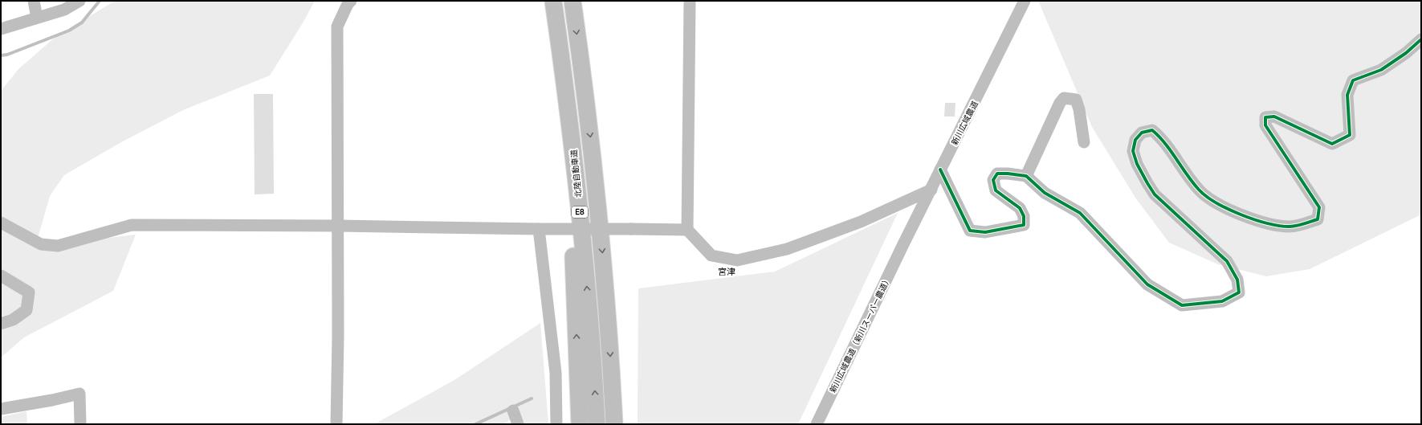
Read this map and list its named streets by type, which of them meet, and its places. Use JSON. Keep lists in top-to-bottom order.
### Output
{
  "streets": {
    "highway": ["北陸自動車道", "E8"],
    "street": ["新川広域農道", "新川広域農道（新川スーパー農道）"]
  },
  "crossings": [
    ["新川広域農道", "新川広域農道（新川スーパー農道）"]
  ],
  "districts": ["宮津"]
}
